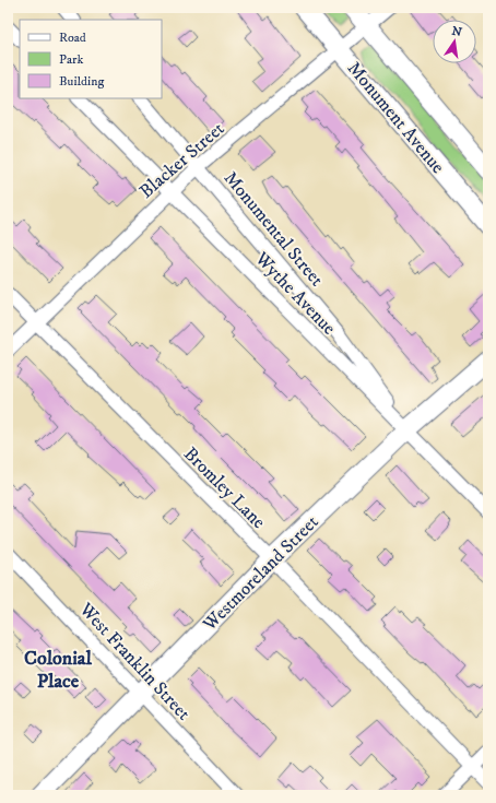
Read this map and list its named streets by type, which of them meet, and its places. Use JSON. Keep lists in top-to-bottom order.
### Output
{
  "streets": {
    "street": [
      "Monument Avenue",
      "Blacker Street",
      "Monumental Street",
      "Wythe Avenue",
      "Bromley Lane",
      "Westmoreland Street",
      "West Franklin Street"
    ]
  },
  "crossings": [
    ["Monument Avenue", "Blacker Street"],
    ["Blacker Street", "Monumental Street"],
    ["Blacker Street", "Wythe Avenue"],
    ["Blacker Street", "Bromley Lane"],
    ["Monumental Street", "Wythe Avenue"],
    ["Monumental Street", "Westmoreland Street"],
    ["Wythe Avenue", "Westmoreland Street"],
    ["Bromley Lane", "Westmoreland Street"],
    ["Westmoreland Street", "West Franklin Street"]
  ],
  "districts": ["Colonial Place"],
  "legend": ["Road", "Park", "Building"],
  "north": "top"
}
